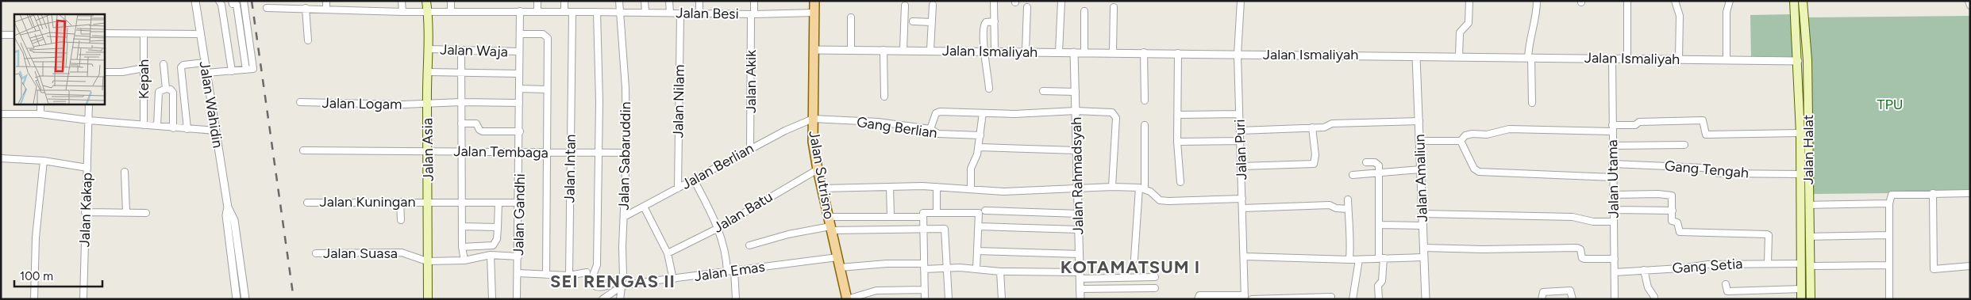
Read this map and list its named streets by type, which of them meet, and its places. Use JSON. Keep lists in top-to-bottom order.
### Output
{
  "streets": {
    "main road": ["Jalan Asia", "Jalan Halat", "Jalan Sutrisno"],
    "street": [
      "Jalan Besi",
      "Jalan Waja",
      "Jalan Ismaliyah",
      "Kepah",
      "Jalan Akik",
      "Jalan Nilam",
      "Jalan Logam",
      "Jalan Wahidin",
      "Gang Berlian",
      "Jalan Puri",
      "Jalan Tembaga",
      "Jalan Sabaruddin",
      "Jalan Berlian",
      "Jalan Intan",
      "Gang Tengah",
      "Jalan Rahmadsyah",
      "Jalan Amaliun",
      "Jalan Utama",
      "Jalan Kuningan",
      "Jalan Kakap",
      "Jalan Batu",
      "Jalan Gandhi",
      "Jalan Suasa",
      "Gang Setia",
      "Jalan Emas"
    ]
  },
  "crossings": [
    ["Jalan Besi", "Jalan Akik"],
    ["Jalan Besi", "Jalan Nilam"],
    ["Jalan Besi", "Jalan Asia"],
    ["Jalan Besi", "Jalan Sabaruddin"],
    ["Jalan Besi", "Jalan Intan"],
    ["Jalan Besi", "Jalan Sutrisno"],
    ["Jalan Besi", "Jalan Gandhi"],
    ["Jalan Waja", "Jalan Asia"],
    ["Jalan Waja", "Jalan Gandhi"],
    ["Jalan Ismaliyah", "Jalan Puri"],
    ["Jalan Ismaliyah", "Jalan Halat"],
    ["Jalan Ismaliyah", "Jalan Sutrisno"],
    ["Jalan Ismaliyah", "Jalan Rahmadsyah"],
    ["Jalan Ismaliyah", "Jalan Amaliun"],
    ["Jalan Ismaliyah", "Jalan Utama"],
    ["Jalan Akik", "Jalan Berlian"],
    ["Jalan Nilam", "Jalan Berlian"],
    ["Jalan Logam", "Jalan Asia"],
    ["Jalan Logam", "Jalan Gandhi"],
    ["Gang Berlian", "Jalan Berlian"],
    ["Gang Berlian", "Jalan Sutrisno"],
    ["Jalan Asia", "Jalan Tembaga"],
    ["Jalan Asia", "Jalan Kuningan"],
    ["Jalan Asia", "Jalan Suasa"],
    ["Jalan Halat", "Gang Tengah"],
    ["Jalan Halat", "Gang Setia"],
    ["Jalan Tembaga", "Jalan Sabaruddin"],
    ["Jalan Tembaga", "Jalan Intan"],
    ["Jalan Tembaga", "Jalan Gandhi"],
    ["Jalan Sabaruddin", "Jalan Berlian"],
    ["Jalan Sabaruddin", "Jalan Emas"],
    ["Jalan Berlian", "Jalan Sutrisno"],
    ["Gang Tengah", "Jalan Utama"],
    ["Jalan Sutrisno", "Jalan Batu"],
    ["Jalan Sutrisno", "Jalan Emas"],
    ["Jalan Utama", "Gang Setia"]
  ],
  "districts": ["KOTAMATSUM I", "SEI RENGAS II"],
  "parks": ["TPU"],
  "scale_bar": "100 m"
}
